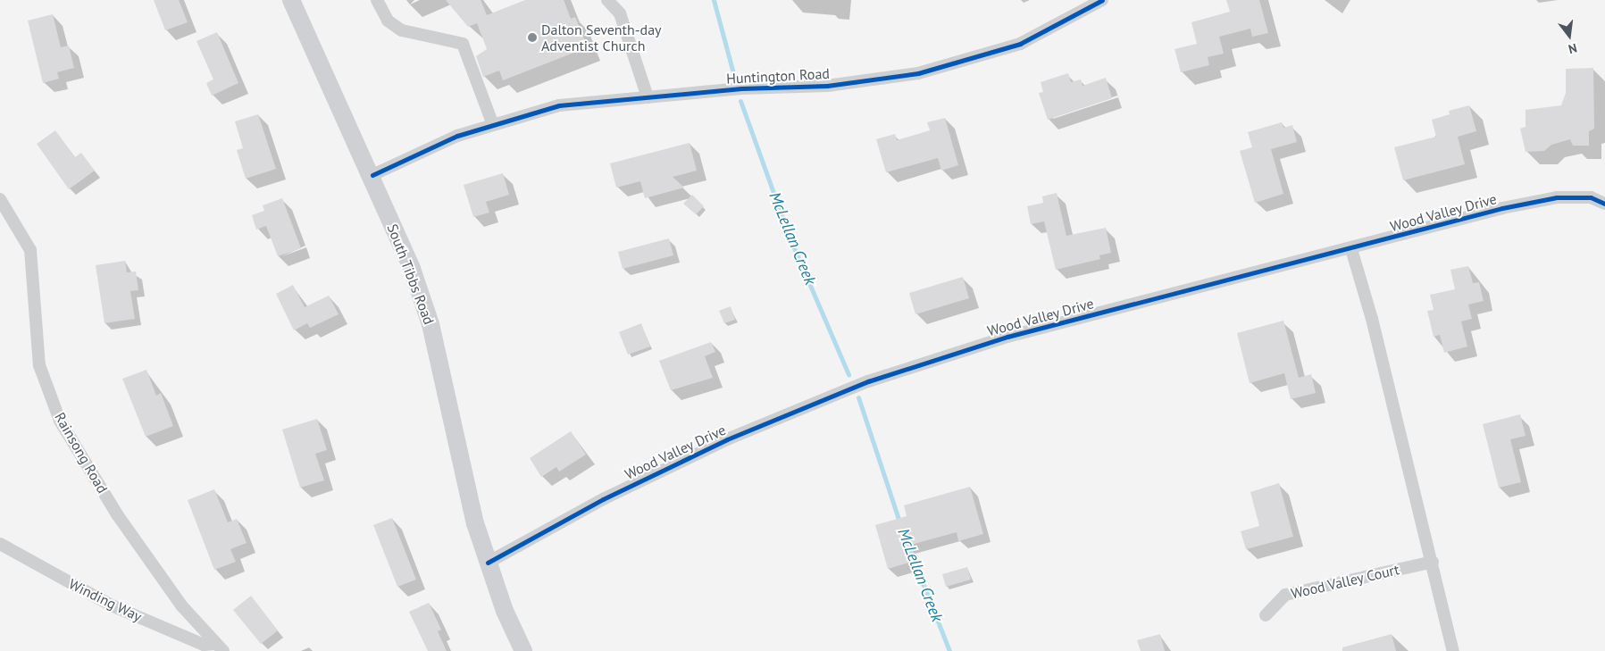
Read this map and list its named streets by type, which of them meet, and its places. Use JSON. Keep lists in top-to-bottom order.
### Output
{
  "streets": {
    "street": [
      "Huntington Road",
      "Wood Valley Drive",
      "South Tibbs Road",
      "Rainsong Road",
      "Wood Valley Court",
      "Winding Way"
    ]
  },
  "crossings": [
    ["Huntington Road", "South Tibbs Road"],
    ["Wood Valley Drive", "South Tibbs Road"],
    ["Rainsong Road", "Winding Way"]
  ],
  "water": ["McLellan Creek"],
  "places": ["Dalton Seventh-day Adventist Church"],
  "north": "bottom"
}
